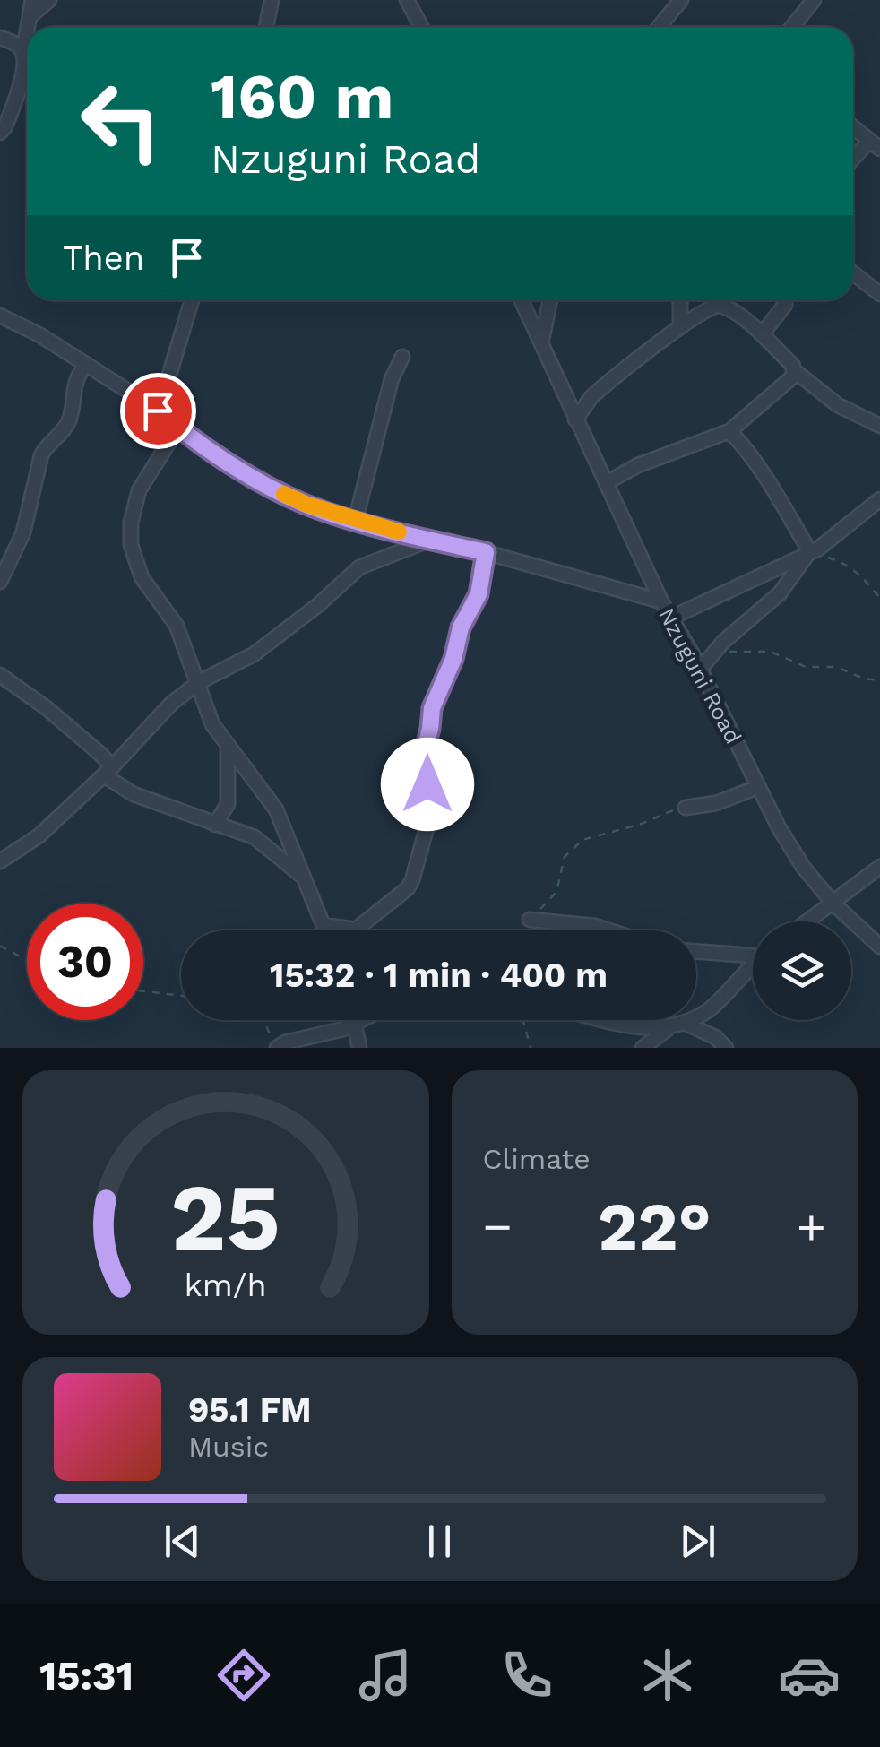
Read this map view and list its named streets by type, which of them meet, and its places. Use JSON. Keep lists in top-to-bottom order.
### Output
{
  "streets": {
    "street": ["Nzuguni Road"]
  },
  "page": {
    "turn": ["160 m", "Nzuguni Road"],
    "then": "Then",
    "limit": "30",
    "trip": "15:32 · 1 min · 400 m",
    "tile": "Climate",
    "heat": ["−", "22°", "+"],
    "song": ["95.1 FM", "Music"],
    "tabs": "15:31",
    "gauge": ["25", "km/h"]
  }
}
